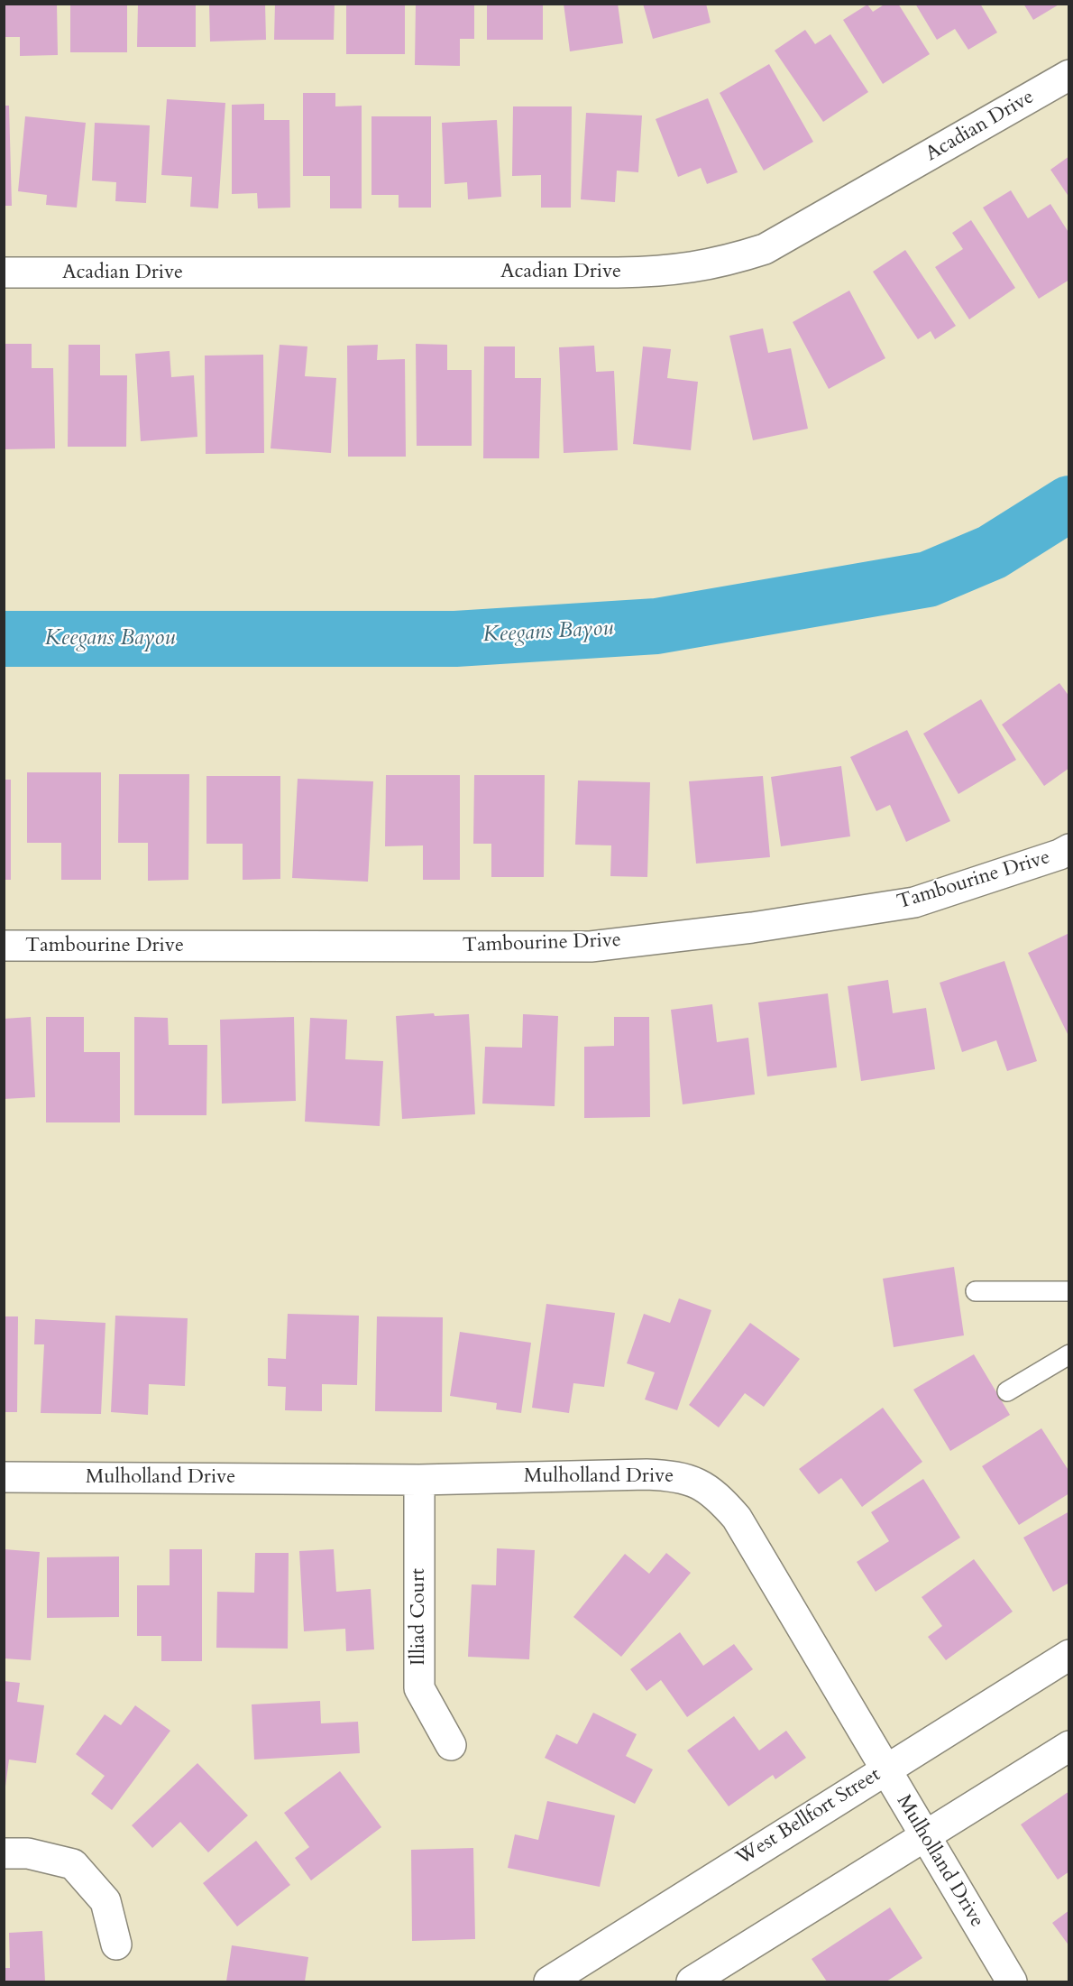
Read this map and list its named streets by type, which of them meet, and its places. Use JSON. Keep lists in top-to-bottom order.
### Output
{
  "streets": {
    "street": [
      "Acadian Drive",
      "Tambourine Drive",
      "Mulholland Drive",
      "Illiad Court",
      "West Bellfort Street"
    ]
  },
  "crossings": [
    ["Mulholland Drive", "Illiad Court"],
    ["Mulholland Drive", "West Bellfort Street"]
  ],
  "water": ["Keegans Bayou"]
}
